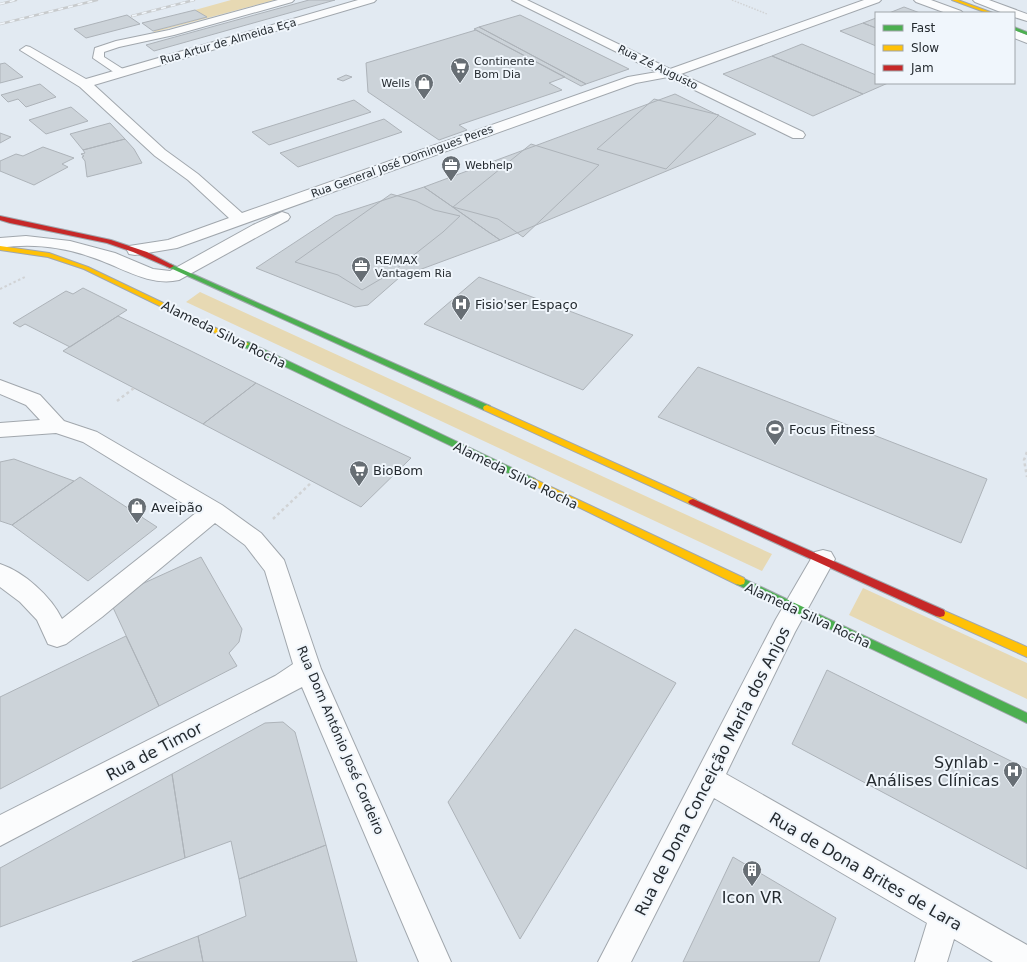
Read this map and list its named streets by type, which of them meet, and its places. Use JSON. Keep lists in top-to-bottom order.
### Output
{
  "streets": {
    "main road": ["Alameda Silva Rocha"],
    "street": [
      "Rua Artur de Almeida Eça",
      "Rua Zé Augusto",
      "Rua General José Domingues Peres",
      "Rua Dom António José Cordeiro",
      "Rua de Timor",
      "Rua de Dona Conceição Maria dos Anjos",
      "Rua de Dona Brites de Lara"
    ]
  },
  "crossings": [
    ["Rua Zé Augusto", "Rua General José Domingues Peres"],
    ["Alameda Silva Rocha", "Rua de Dona Conceição Maria dos Anjos"],
    ["Rua Dom António José Cordeiro", "Rua de Timor"],
    ["Rua de Dona Conceição Maria dos Anjos", "Rua de Dona Brites de Lara"]
  ],
  "places": {
    "supermarket": ["Continente Bom Dia", "BioBom"],
    "shop": ["Wells", "Aveipão"],
    "office": ["Webhelp", "RE/MAX Vantagem Ria"],
    "hospital": ["Fisio'ser Espaço", "Synlab - Análises Clínicas"],
    "sports": ["Focus Fitness"],
    "building": ["Icon VR"]
  },
  "legend": ["Fast", "Slow", "Jam"]
}
